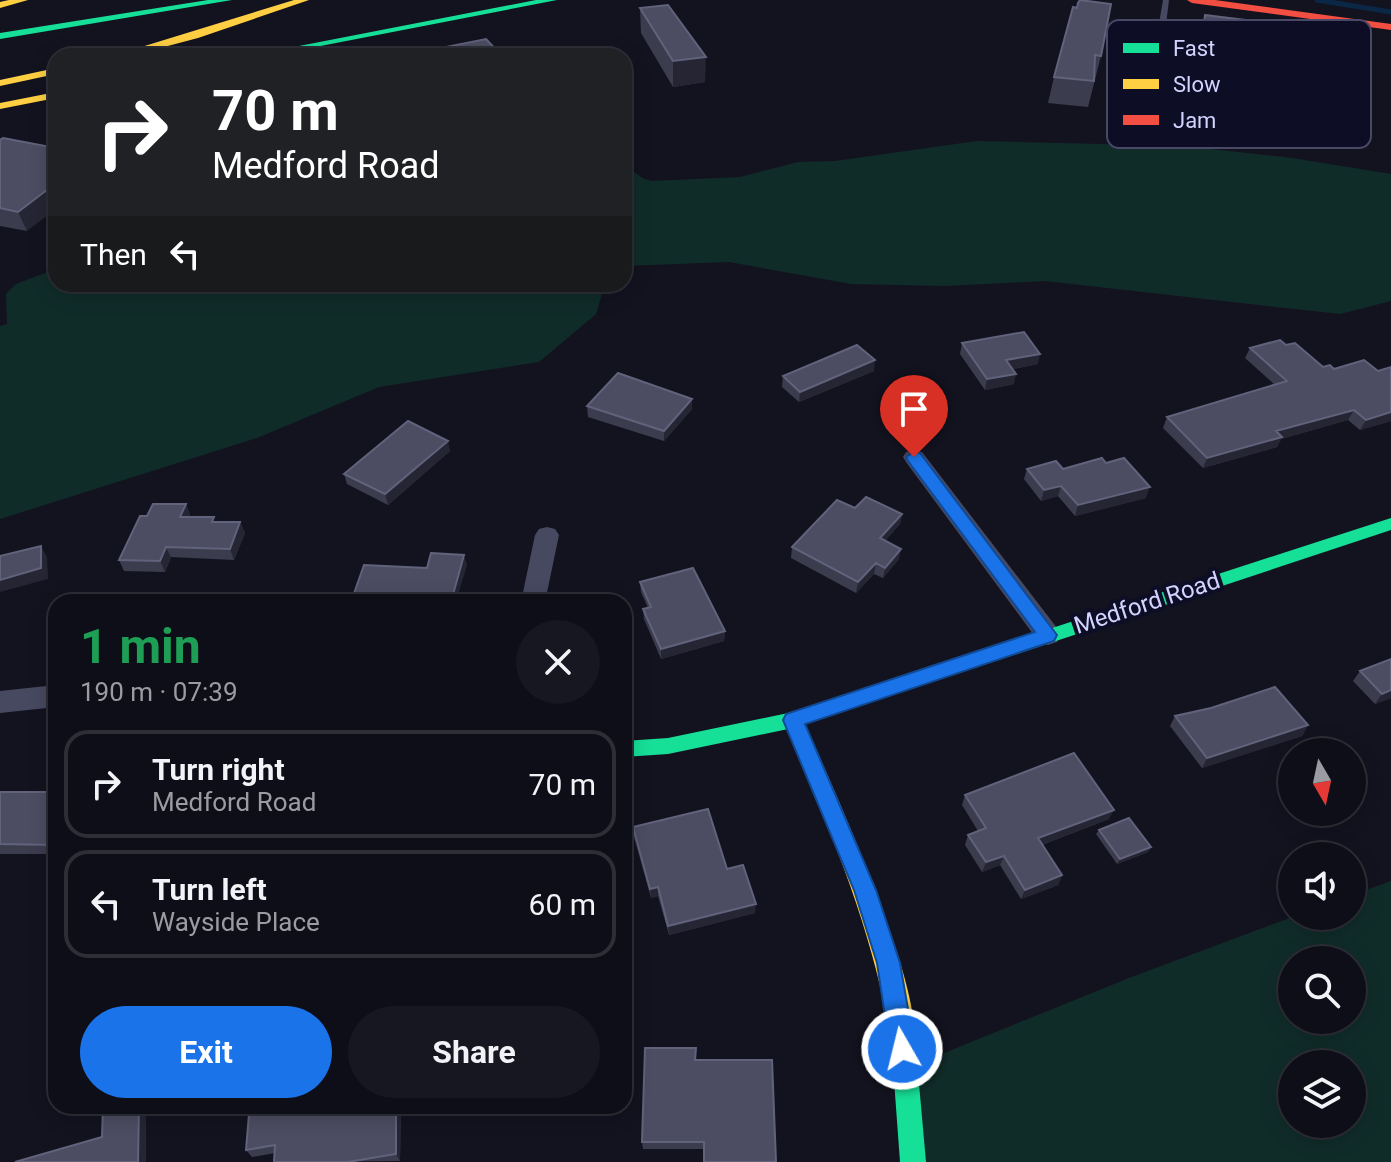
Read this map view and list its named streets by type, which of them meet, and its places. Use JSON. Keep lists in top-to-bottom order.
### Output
{
  "streets": {
    "main road": ["Medford Road"]
  },
  "legend": ["Fast", "Slow", "Jam"],
  "north": "bottom",
  "page": {
    "turn": ["70 m", "Medford Road"],
    "then": "Then",
    "heading": ["1 min", "190 m · 07:39"],
    "list": [
      {
        "name": "Turn right",
        "note": "Medford Road",
        "value": "70 m"
      },
      {
        "name": "Turn left",
        "note": "Wayside Place",
        "value": "60 m"
      }
    ],
    "buttons": ["Exit", "Share"]
  }
}
